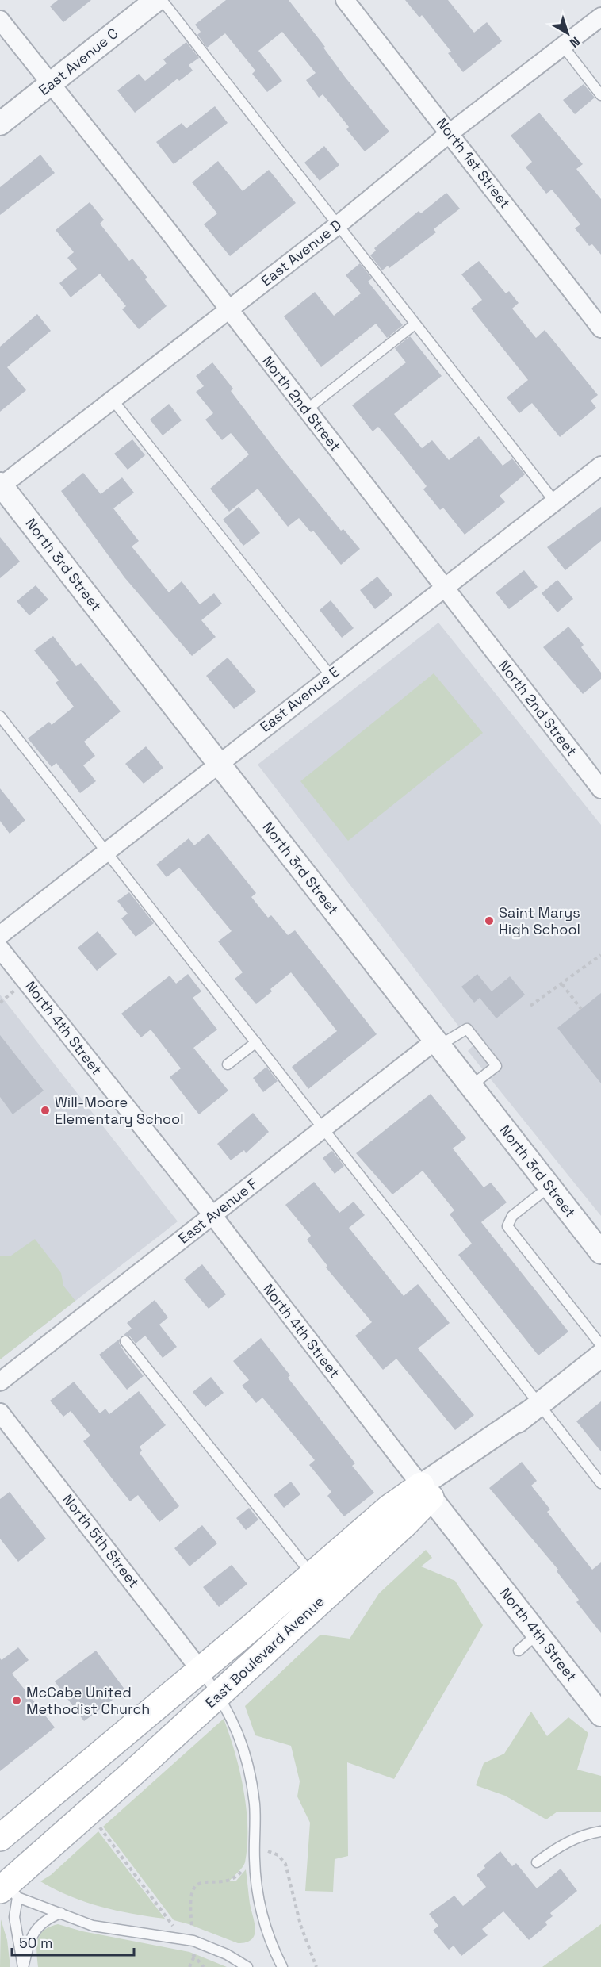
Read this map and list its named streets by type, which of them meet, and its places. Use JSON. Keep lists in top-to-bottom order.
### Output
{
  "streets": {
    "main road": ["East Boulevard Avenue"],
    "street": [
      "East Avenue C",
      "North 1st Street",
      "East Avenue D",
      "North 2nd Street",
      "North 3rd Street",
      "East Avenue E",
      "North 4th Street",
      "East Avenue F",
      "North 5th Street"
    ]
  },
  "crossings": [
    ["East Avenue C", "North 2nd Street"],
    ["North 1st Street", "East Avenue D"],
    ["East Avenue D", "North 2nd Street"],
    ["East Avenue D", "North 3rd Street"],
    ["North 2nd Street", "East Avenue E"],
    ["North 3rd Street", "East Avenue E"],
    ["North 3rd Street", "East Avenue F"],
    ["North 4th Street", "East Avenue F"],
    ["North 4th Street", "East Boulevard Avenue"],
    ["North 5th Street", "East Boulevard Avenue"]
  ],
  "places": ["Saint Marys High School", "Will-Moore Elementary School", "McCabe United Methodist Church"],
  "scale_bar": "50 m",
  "north": "bottom right"
}
